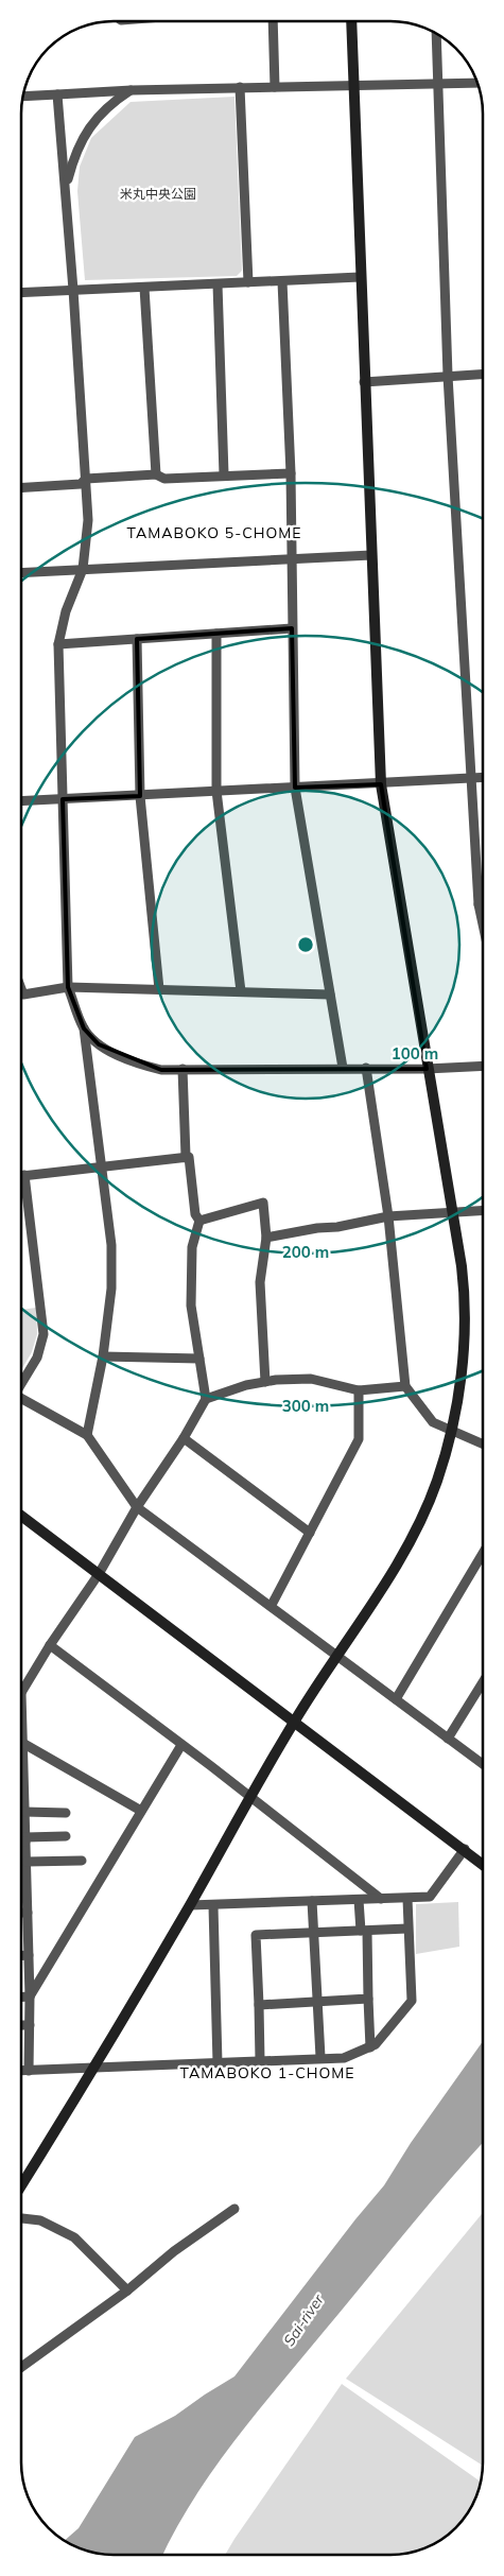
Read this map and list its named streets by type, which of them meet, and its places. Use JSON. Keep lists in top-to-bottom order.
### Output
{
  "districts": ["TAMABOKO 5-CHOME", "TAMABOKO 1-CHOME"],
  "water": ["Sai-river"],
  "parks": ["米丸中央公園"],
  "rings": ["100 m", "200 m", "300 m"]
}
